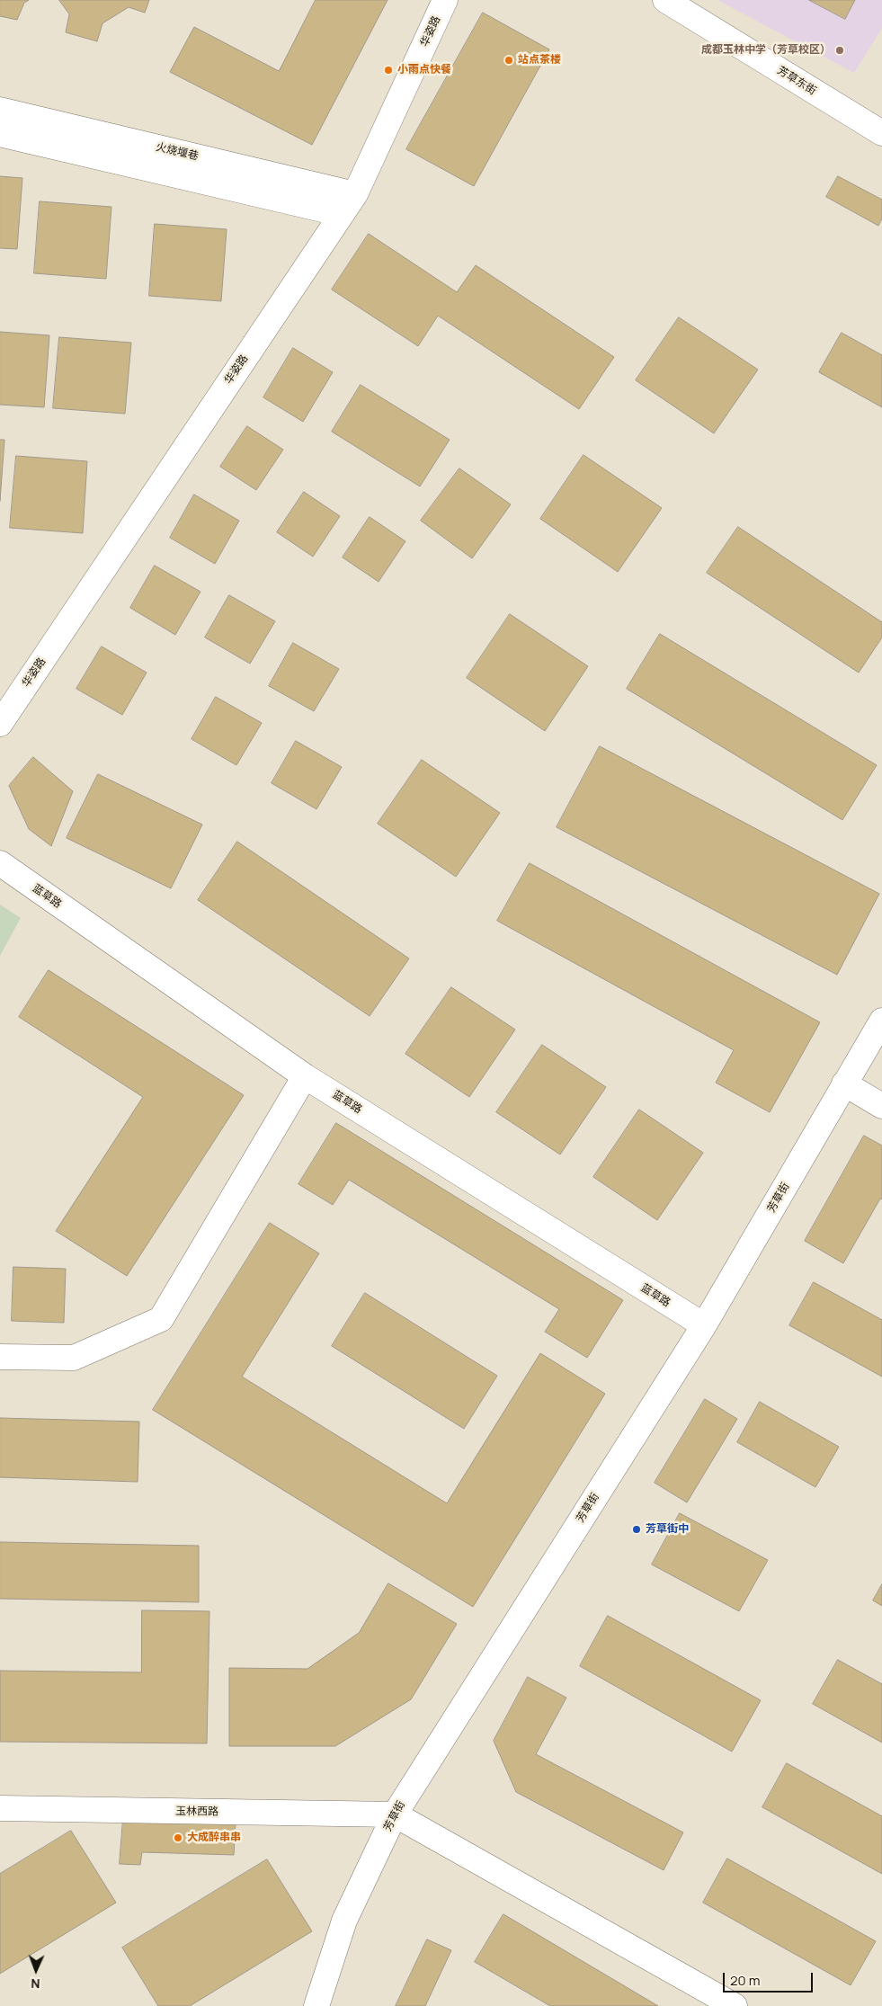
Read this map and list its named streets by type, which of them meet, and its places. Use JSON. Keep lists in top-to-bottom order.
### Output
{
  "streets": {
    "street": [
      "华姿路",
      "芳草东街",
      "火烧堰巷",
      "蓝草路",
      "芳草街",
      "玉林西路"
    ]
  },
  "crossings": [
    ["华姿路", "火烧堰巷"],
    ["蓝草路", "芳草街"],
    ["芳草街", "玉林西路"]
  ],
  "places": [
    "成都玉林中学（芳草校区）",
    "站点茶楼",
    "小雨点快餐",
    "芳草街中",
    "大成醉串串"
  ],
  "scale_bar": "20 m",
  "north": "bottom"
}
